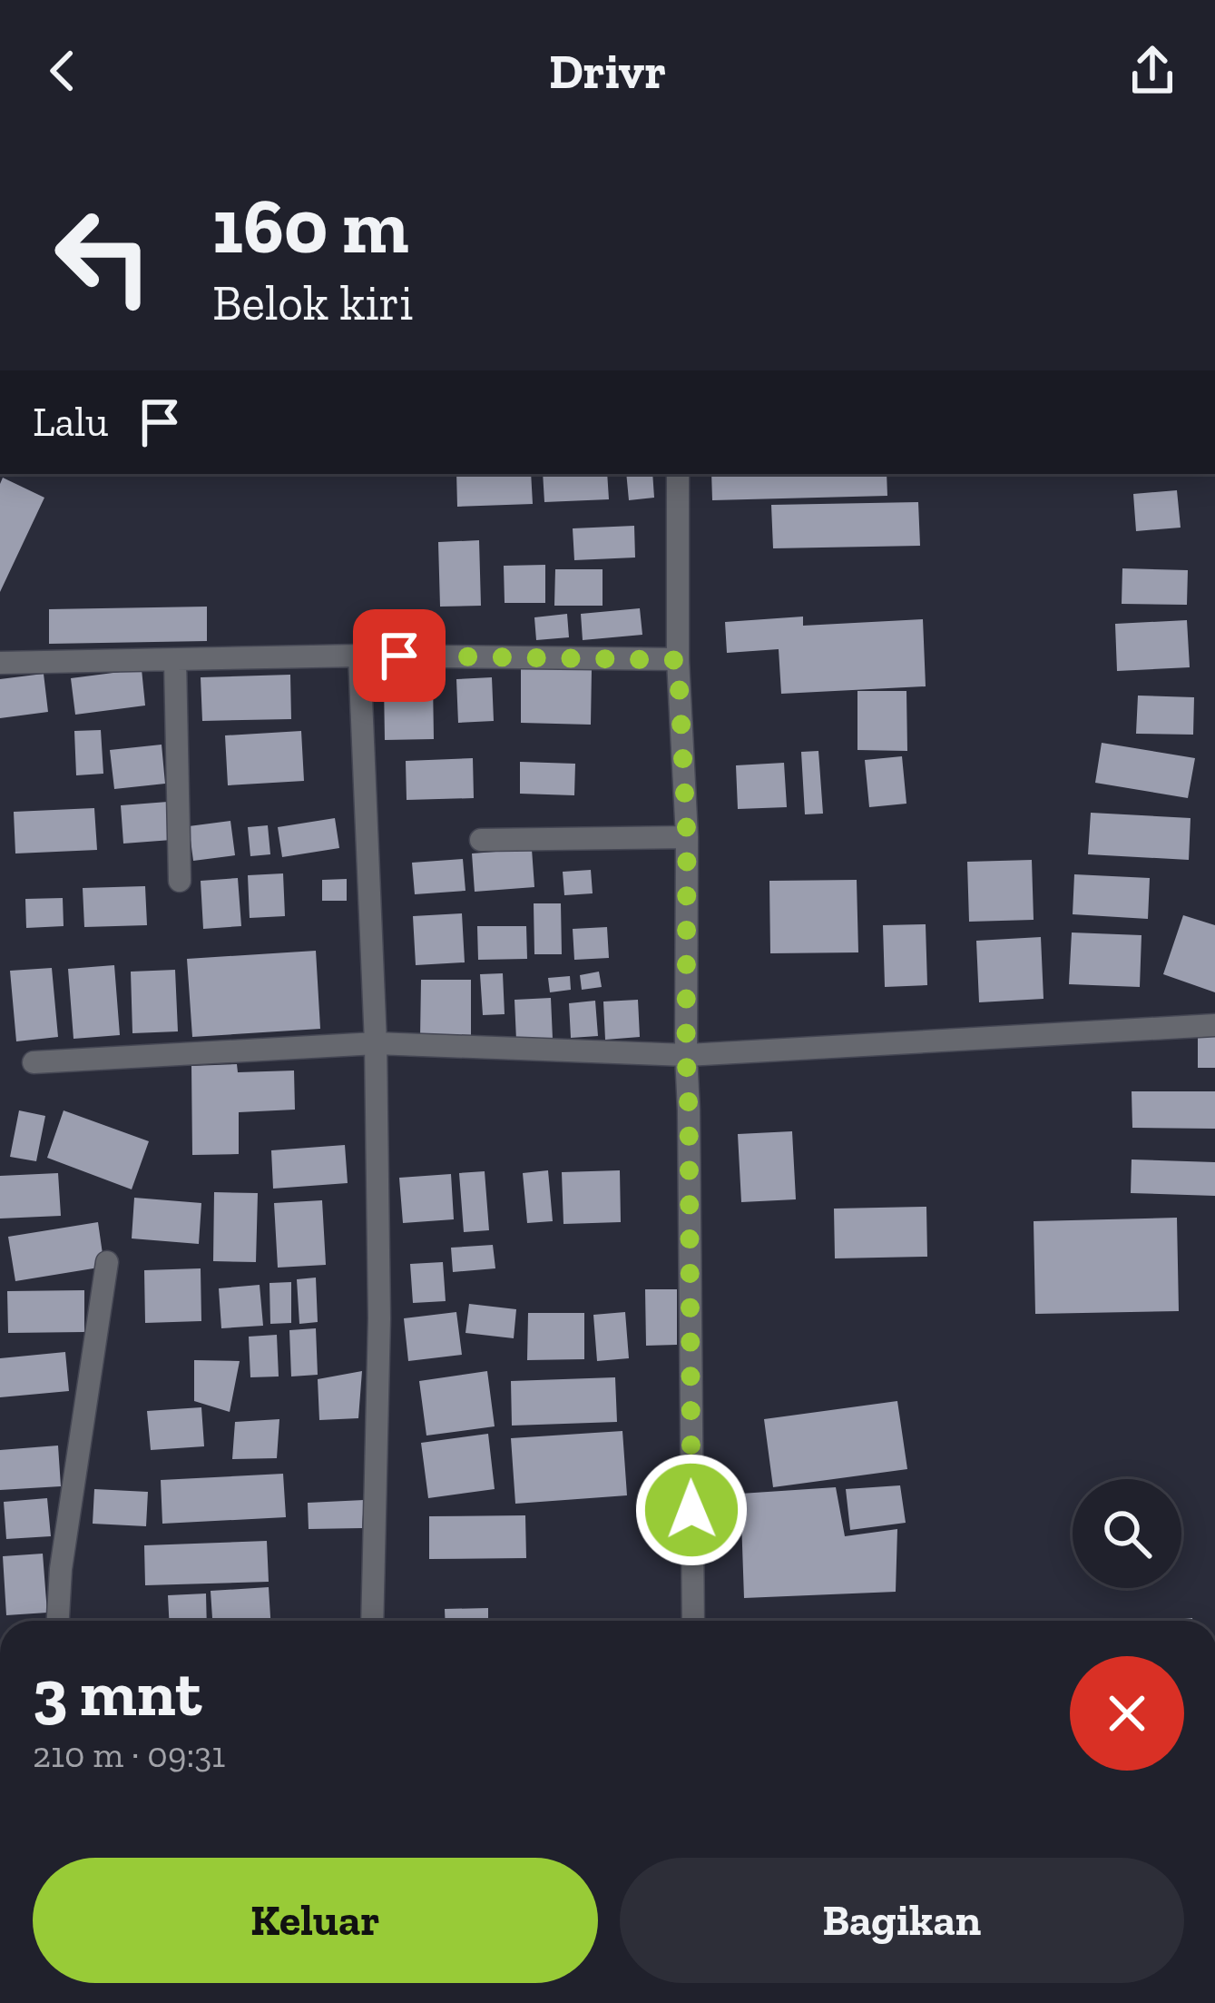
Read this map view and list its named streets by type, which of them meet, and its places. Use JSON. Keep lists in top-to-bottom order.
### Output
{
  "page": {
    "header": "Drivr",
    "turn": ["160 m", "Belok kiri"],
    "then": "Lalu",
    "heading": ["3 mnt", "210 m · 09:31"],
    "buttons": ["Keluar", "Bagikan"]
  }
}
